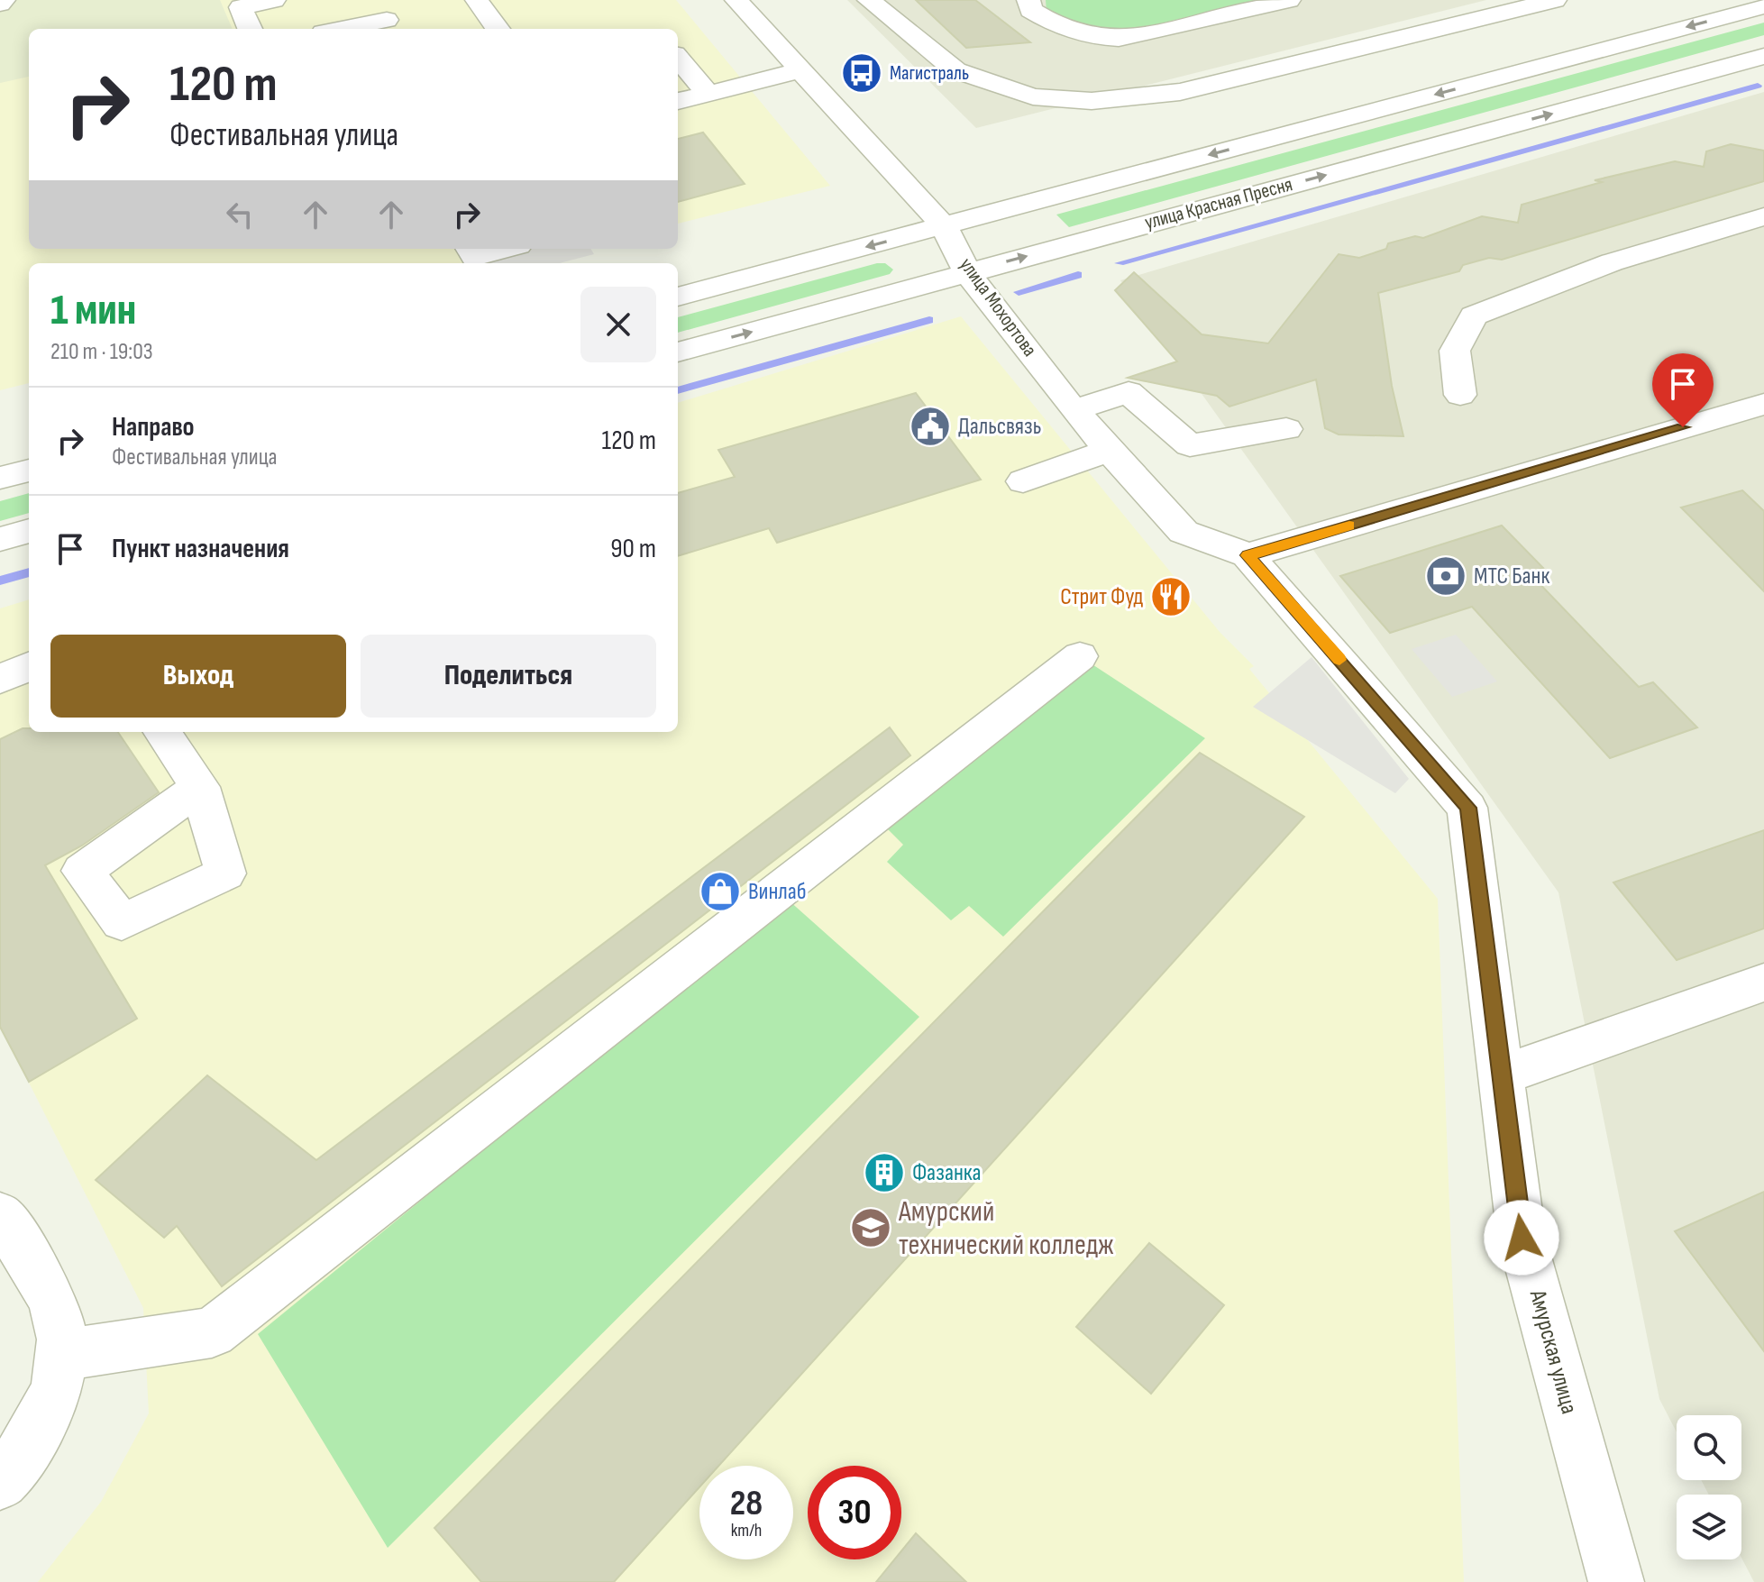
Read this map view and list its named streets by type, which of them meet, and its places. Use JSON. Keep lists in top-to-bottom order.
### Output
{
  "streets": {
    "street": ["улица Красная Пресня", "улица Мохортова", "Амурская улица"]
  },
  "crossings": [
    ["улица Красная Пресня", "улица Мохортова"],
    ["улица Мохортова", "Амурская улица"]
  ],
  "places": {
    "bus stop": ["Магистраль"],
    "public building": ["Дальсвязь"],
    "bank": ["МТС Банк"],
    "restaurant": ["Стрит Фуд"],
    "shop": ["Винлаб"],
    "building": ["Фазанка"],
    "school or university": ["Амурский технический колледж"]
  },
  "page": {
    "turn": ["120 m", "Фестивальная улица"],
    "heading": ["1 мин", "210 m · 19:03"],
    "list": [
      {
        "name": "Направо",
        "note": "Фестивальная улица",
        "value": "120 m"
      },
      {
        "name": "Пункт назначения",
        "value": "90 m"
      }
    ],
    "buttons": ["Выход", "Поделиться"],
    "speed": "28 km/h",
    "limit": "30"
  }
}
